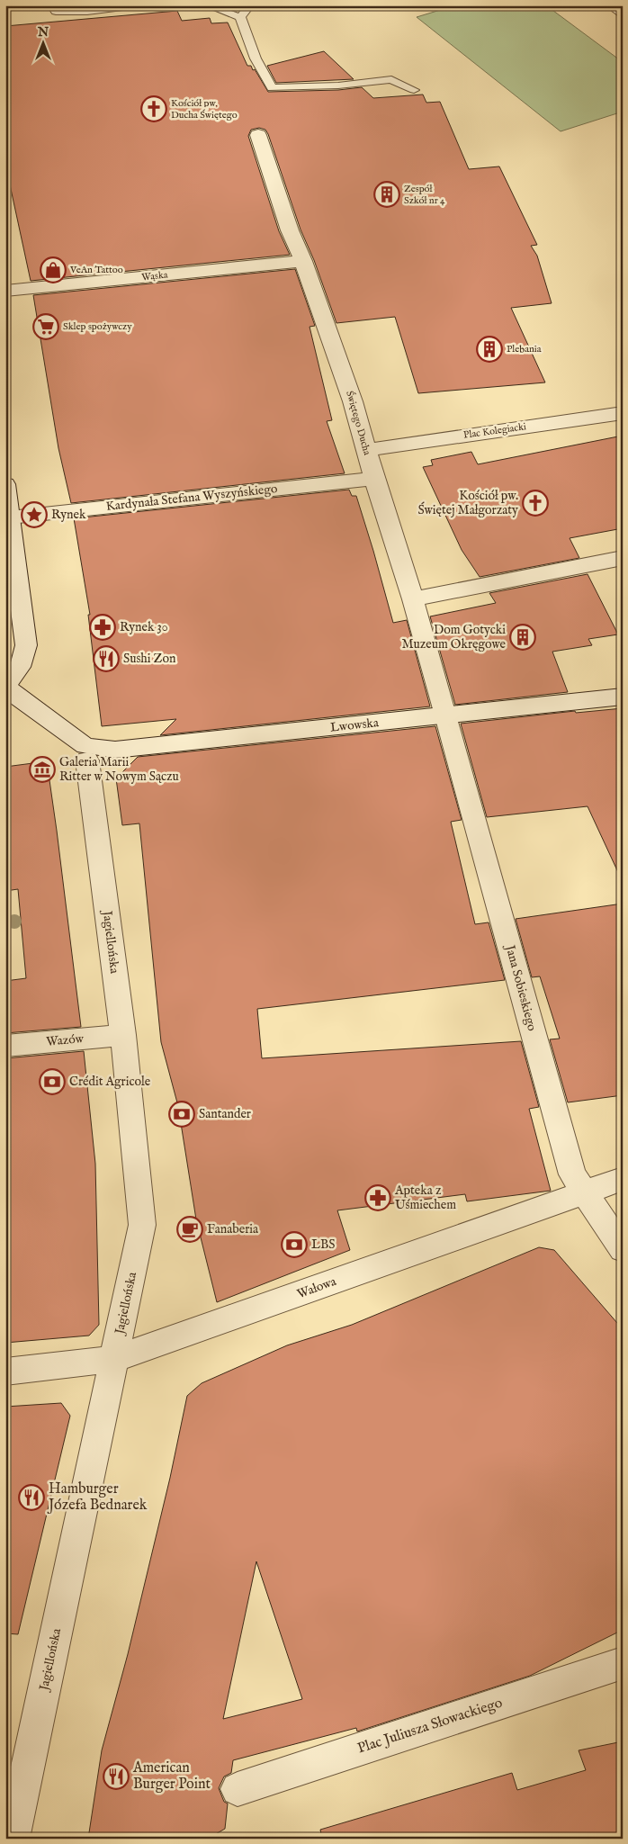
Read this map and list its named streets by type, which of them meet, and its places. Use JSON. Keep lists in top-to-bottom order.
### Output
{
  "streets": {
    "street": [
      "Wąska",
      "Świętego Ducha",
      "Plac Kolegiacki",
      "Kardynała Stefana Wyszyńskiego",
      "Lwowska",
      "Jagiellońska",
      "Jana Sobieskiego",
      "Wazów",
      "Wałowa",
      "Plac Juliusza Słowackiego"
    ]
  },
  "crossings": [
    ["Wąska", "Świętego Ducha"],
    ["Świętego Ducha", "Plac Kolegiacki"],
    ["Świętego Ducha", "Kardynała Stefana Wyszyńskiego"],
    ["Świętego Ducha", "Lwowska"],
    ["Świętego Ducha", "Jana Sobieskiego"],
    ["Lwowska", "Jagiellońska"],
    ["Lwowska", "Jana Sobieskiego"],
    ["Jagiellońska", "Wazów"],
    ["Jagiellońska", "Wałowa"],
    ["Jana Sobieskiego", "Wałowa"]
  ],
  "places": {
    "church": ["Kościół pw. Ducha Świętego", "Kościół pw. Świętej Małgorzaty"],
    "building": ["Zespół Szkół nr 4", "Plebania", "Dom Gotycki Muzeum Okręgowe"],
    "shop": ["VeAn Tattoo"],
    "supermarket": ["Sklep spożywczy"],
    "place": ["Rynek"],
    "pharmacy": ["Rynek 30", "Apteka z Uśmiechem"],
    "restaurant": ["Sushi Zon", "Hamburger Józefa Bednarek", "American Burger Point"],
    "museum": ["Galeria Marii Ritter w Nowym Sączu"],
    "bank": ["Crédit Agricole", "Santander", "LBS"],
    "cafe": ["Fanaberia"]
  },
  "north": "top"
}
